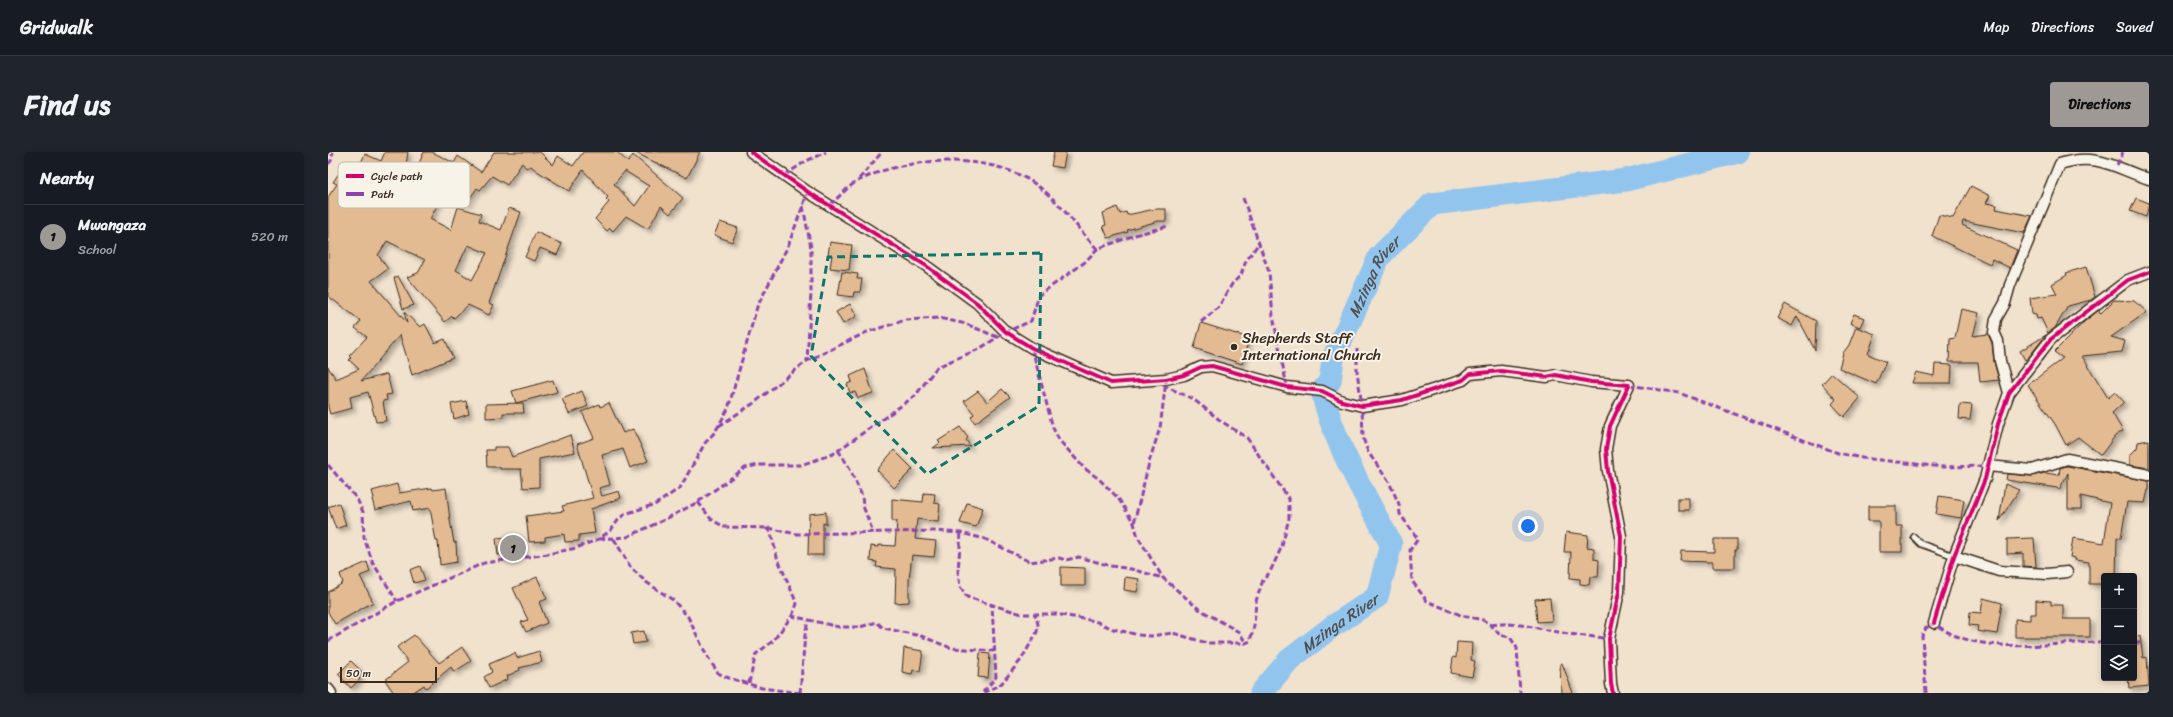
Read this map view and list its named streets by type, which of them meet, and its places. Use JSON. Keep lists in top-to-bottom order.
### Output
{
  "water": ["Mzinga River"],
  "places": ["Shepherds Staff International Church"],
  "legend": ["Cycle path", "Path"],
  "scale_bar": "50 m",
  "page": {
    "header": "Gridwalk",
    "nav": ["Map", "Directions", "Saved"],
    "title": "Find us",
    "buttons": "Directions",
    "heading": "Nearby",
    "list": [
      {
        "mark": "1",
        "name": "Mwangaza",
        "note": "School",
        "value": "520 m"
      }
    ],
    "pins": "1",
    "map_buttons": ["+", "−"],
    "scale": "50 m"
  }
}
